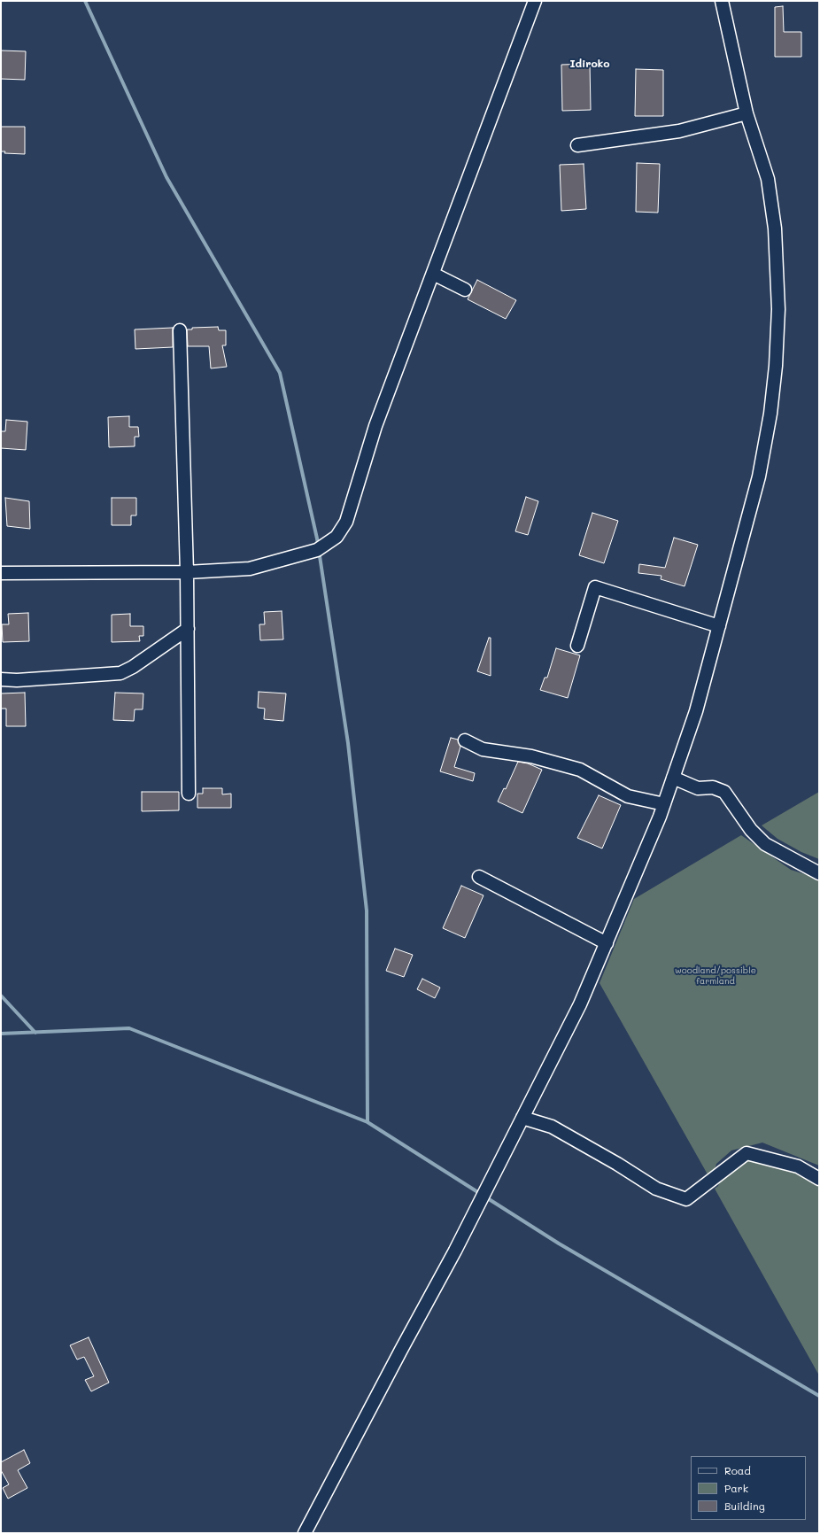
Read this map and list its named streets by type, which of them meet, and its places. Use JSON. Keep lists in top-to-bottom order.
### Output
{
  "districts": ["Idiroko"],
  "parks": ["woodland/possible farmland"],
  "legend": ["Road", "Park", "Building"]
}
